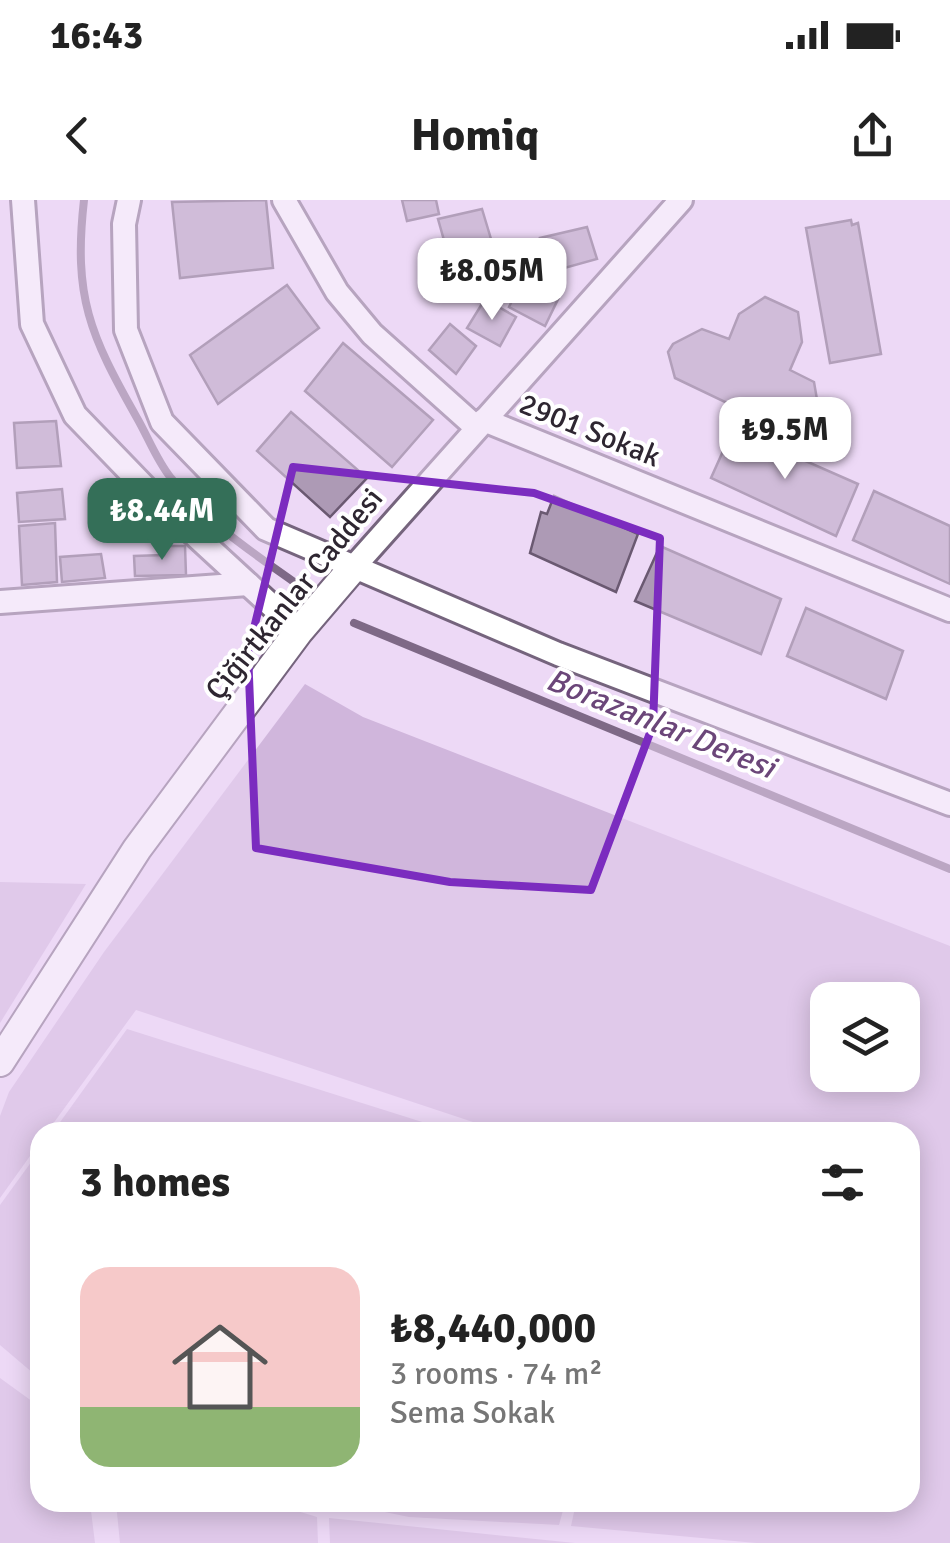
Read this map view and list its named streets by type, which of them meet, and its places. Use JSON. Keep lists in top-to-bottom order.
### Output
{
  "streets": {
    "street": ["2901 Sokak", "Çiğirtkanlar Caddesi"]
  },
  "crossings": [
    ["2901 Sokak", "Çiğirtkanlar Caddesi"]
  ],
  "water": ["Borazanlar Deresi"],
  "page": {
    "status": "16:43",
    "header": "Homiq",
    "price": ["₺8.05M", "₺9.5M", "₺8.44M"],
    "heading": "3 homes",
    "list": [
      {
        "name": "₺8,440,000",
        "note": "3 rooms · 74 m² · Sema Sokak"
      }
    ]
  }
}
